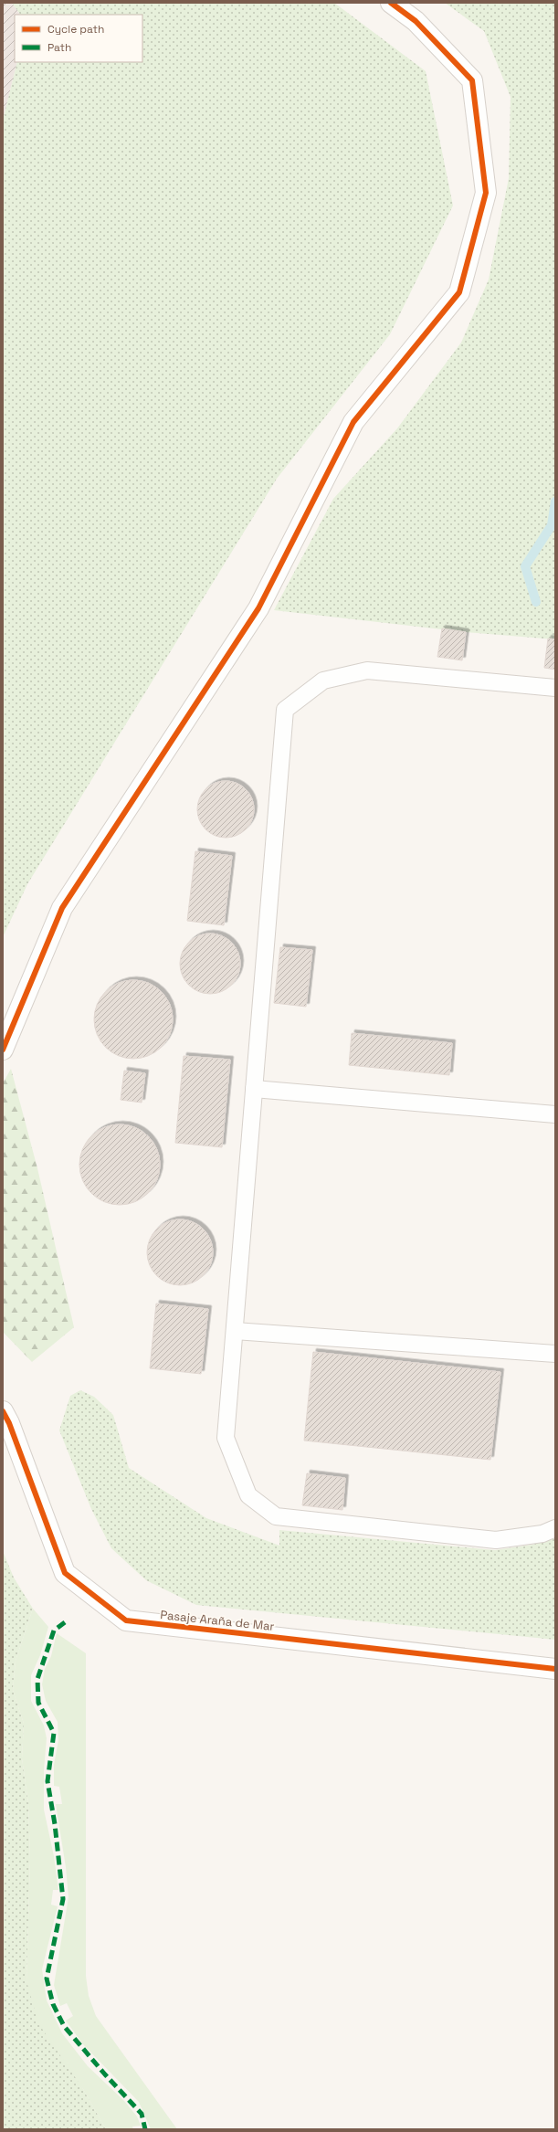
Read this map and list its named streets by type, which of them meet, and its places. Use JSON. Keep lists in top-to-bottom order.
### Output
{
  "streets": {
    "street": ["Pasaje Araña de Mar"]
  },
  "legend": ["Cycle path", "Path"]
}
